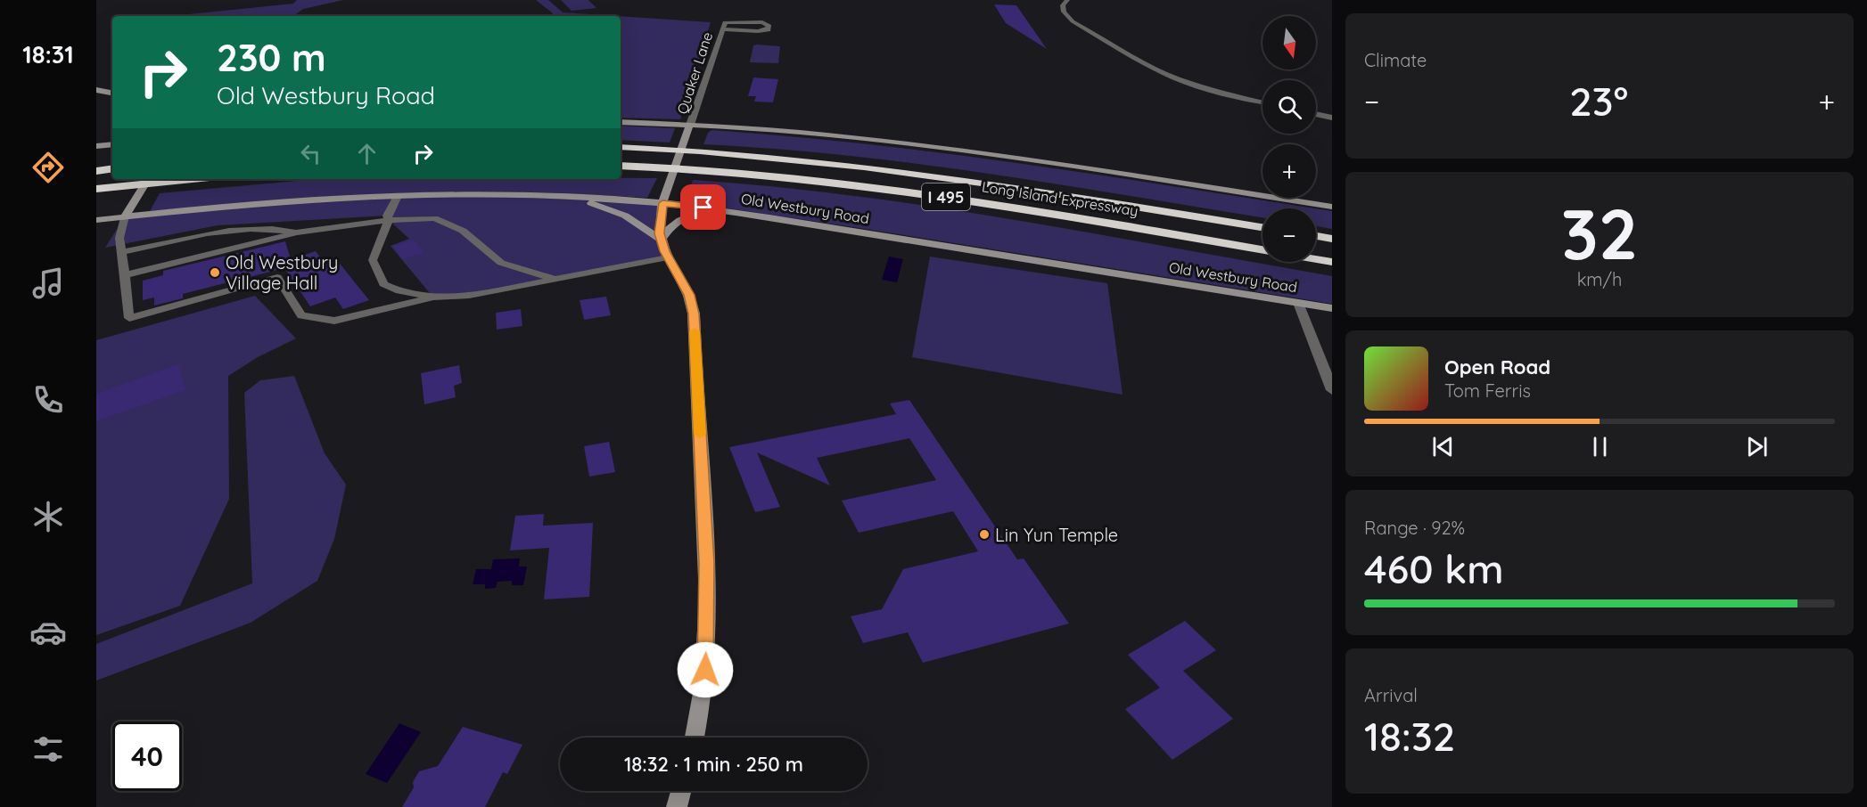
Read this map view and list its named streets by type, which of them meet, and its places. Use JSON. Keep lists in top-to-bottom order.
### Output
{
  "streets": {
    "highway": ["I 495", "Long Island Expressway"],
    "main road": ["Old Westbury Road"],
    "street": ["Quaker Lane"]
  },
  "places": ["Old Westbury Village Hall", "Lin Yun Temple"],
  "north": "bottom",
  "page": {
    "tabs": "18:31",
    "tile": [
      "Climate",
      ["32", "km/h"],
      ["Range · 92%", "460 km"],
      ["Arrival", "18:32"]
    ],
    "map_buttons": ["+", "−"],
    "turn": ["230 m", "Old Westbury Road"],
    "heat": ["−", "23°", "+"],
    "song": ["Open Road", "Tom Ferris"],
    "limit": "40",
    "trip": "18:32 · 1 min · 250 m"
  }
}
